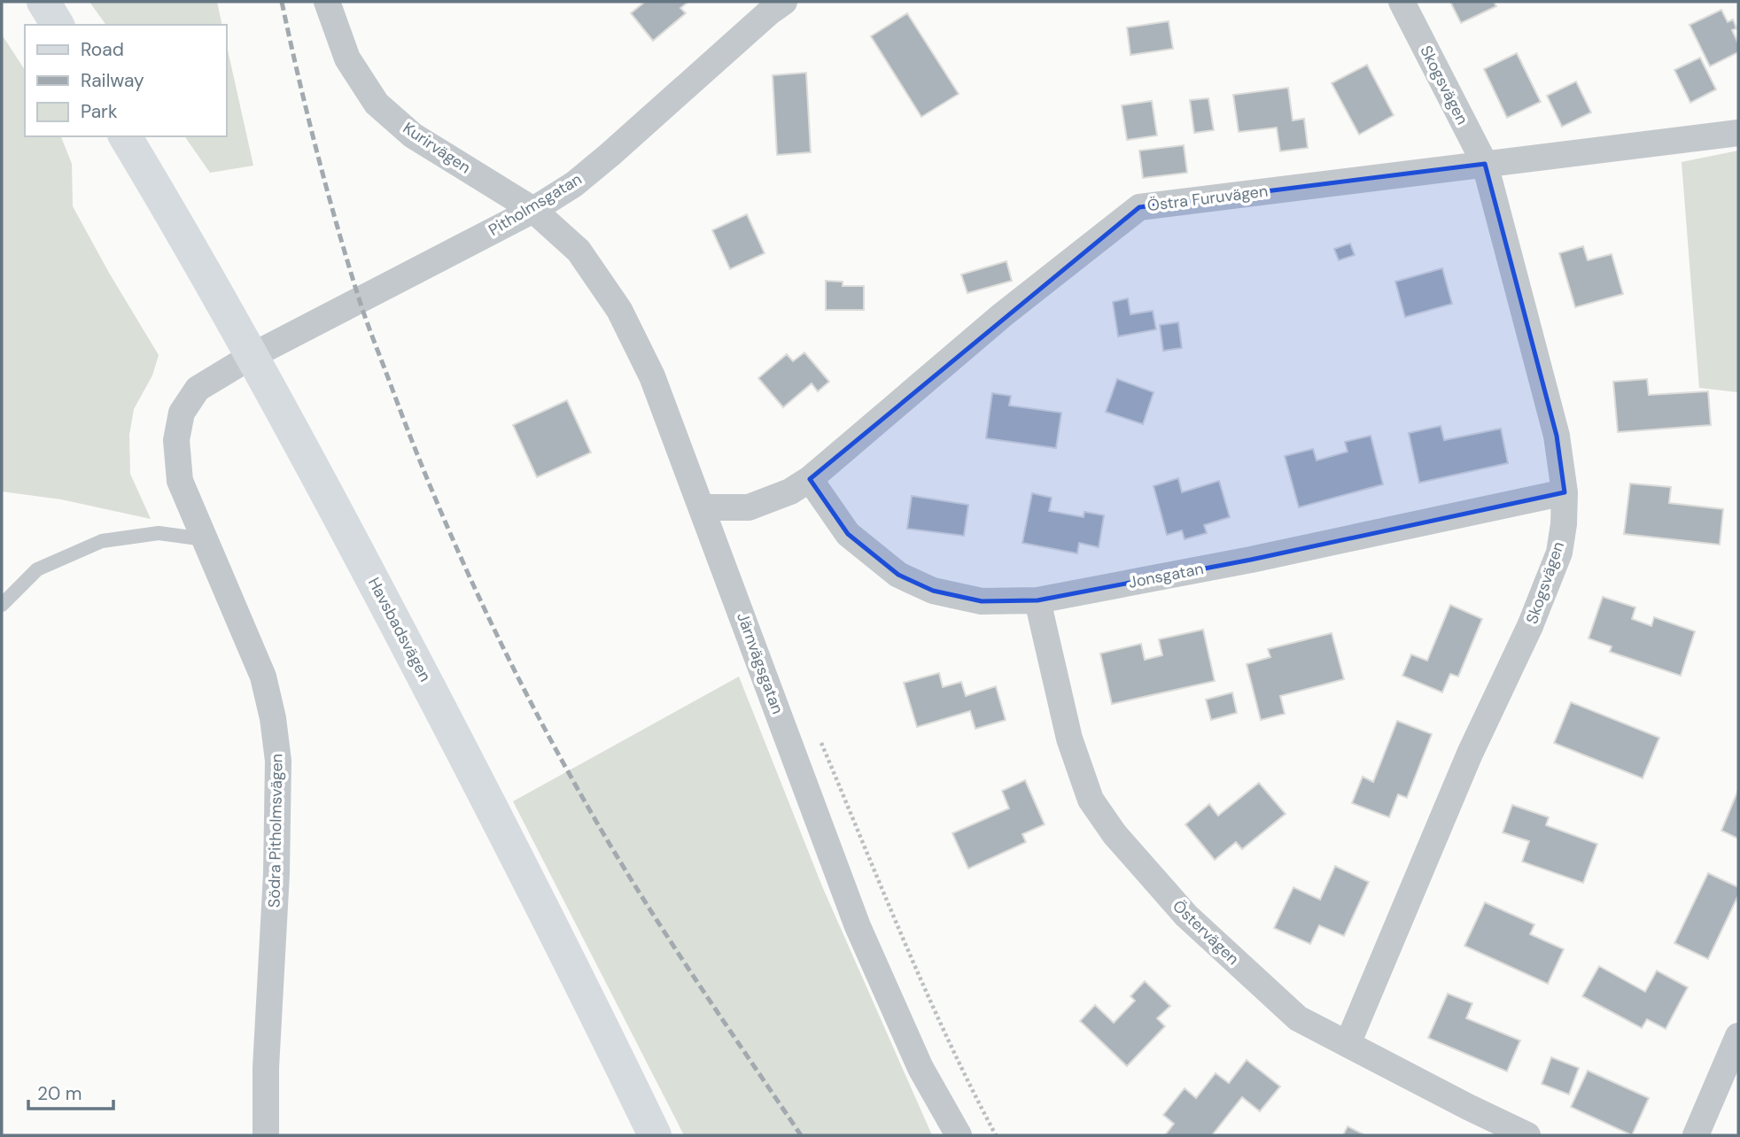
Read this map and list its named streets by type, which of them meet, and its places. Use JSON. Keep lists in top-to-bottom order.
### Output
{
  "streets": {
    "main road": ["Havsbadsvägen"],
    "street": [
      "Skogsvägen",
      "Kurirvägen",
      "Östra Furuvägen",
      "Pitholmsgatan",
      "Jonsgatan",
      "Järnvägsgatan",
      "Södra Pitholmsvägen",
      "Östervägen"
    ]
  },
  "crossings": [
    ["Skogsvägen", "Östra Furuvägen"],
    ["Skogsvägen", "Jonsgatan"],
    ["Skogsvägen", "Östervägen"],
    ["Kurirvägen", "Pitholmsgatan"],
    ["Kurirvägen", "Järnvägsgatan"],
    ["Östra Furuvägen", "Jonsgatan"],
    ["Östra Furuvägen", "Järnvägsgatan"],
    ["Pitholmsgatan", "Havsbadsvägen"],
    ["Pitholmsgatan", "Järnvägsgatan"],
    ["Pitholmsgatan", "Södra Pitholmsvägen"],
    ["Jonsgatan", "Östervägen"],
    ["Havsbadsvägen", "Södra Pitholmsvägen"]
  ],
  "legend": ["Road", "Railway", "Park"],
  "scale_bar": "20 m"
}
